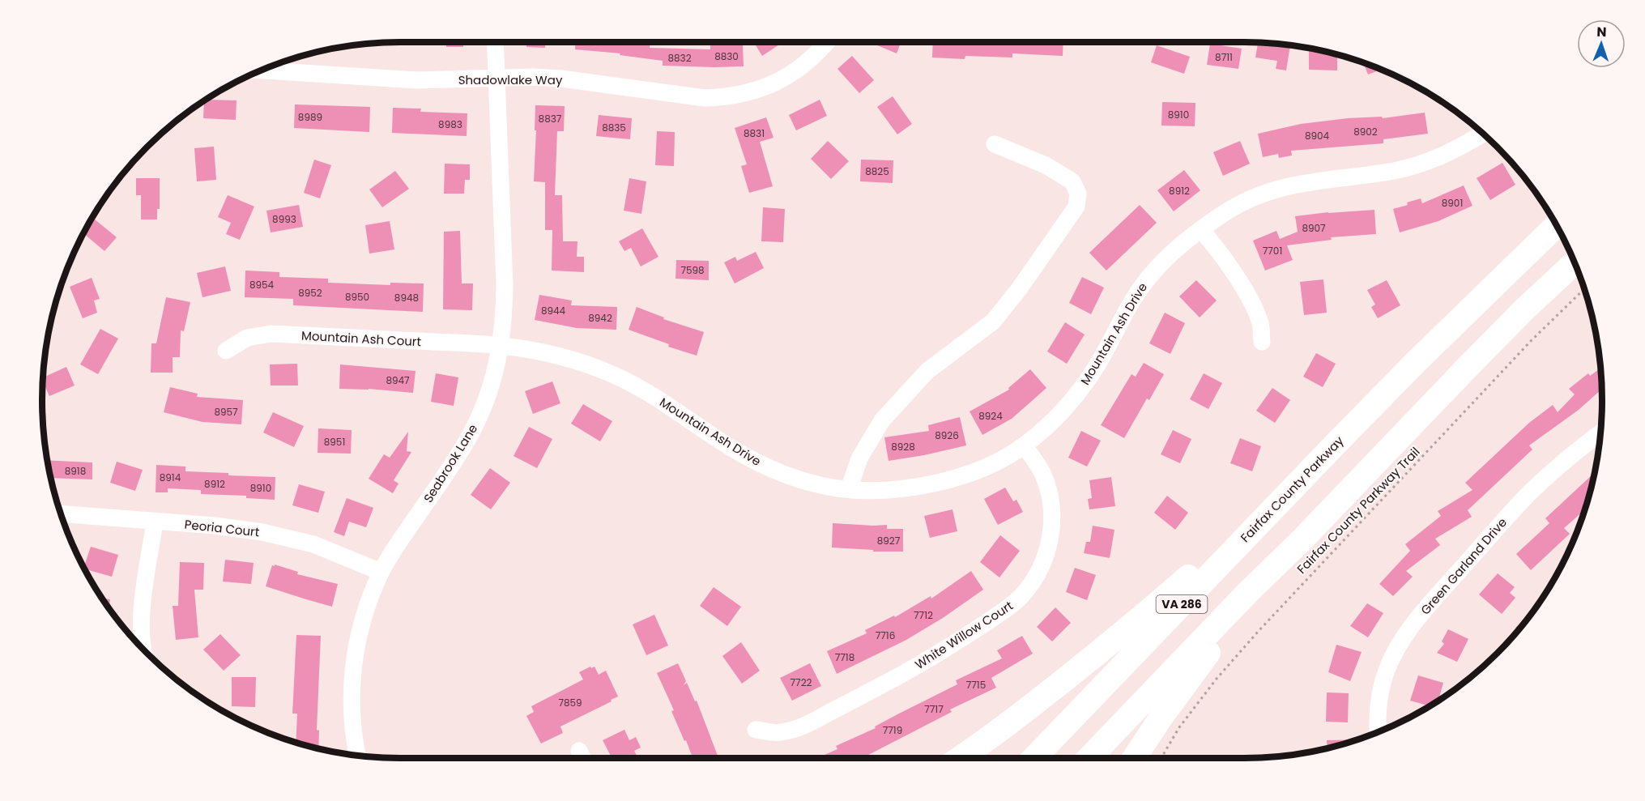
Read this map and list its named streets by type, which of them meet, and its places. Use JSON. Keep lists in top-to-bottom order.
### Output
{
  "streets": {
    "highway": ["Fairfax County Parkway", "VA 286"],
    "street": [
      "Shadowlake Way",
      "Mountain Ash Drive",
      "Mountain Ash Court",
      "Seabrook Lane",
      "Peoria Court",
      "Green Garland Drive",
      "White Willow Court"
    ],
    "path": ["Fairfax County Parkway Trail"]
  },
  "crossings": [
    ["Shadowlake Way", "Seabrook Lane"],
    ["Mountain Ash Drive", "Mountain Ash Court"],
    ["Mountain Ash Drive", "Seabrook Lane"],
    ["Mountain Ash Drive", "White Willow Court"],
    ["Mountain Ash Court", "Seabrook Lane"],
    ["Seabrook Lane", "Peoria Court"]
  ],
  "house_numbers": [
    "8830",
    "8711",
    "8832",
    "8910",
    "8989",
    "8837",
    "8983",
    "8835",
    "8902",
    "8831",
    "8904",
    "8825",
    "8912",
    "8901",
    "8993",
    "8907",
    "7701",
    "7598",
    "8954",
    "8952",
    "8950",
    "8948",
    "8944",
    "8942",
    "8947",
    "8957",
    "8924",
    "8926",
    "8951",
    "8928",
    "8918",
    "8914",
    "8912",
    "8910",
    "8927",
    "7712",
    "7716",
    "7718",
    "7722",
    "7715",
    "7859",
    "7717",
    "7719"
  ],
  "north": "top"
}
